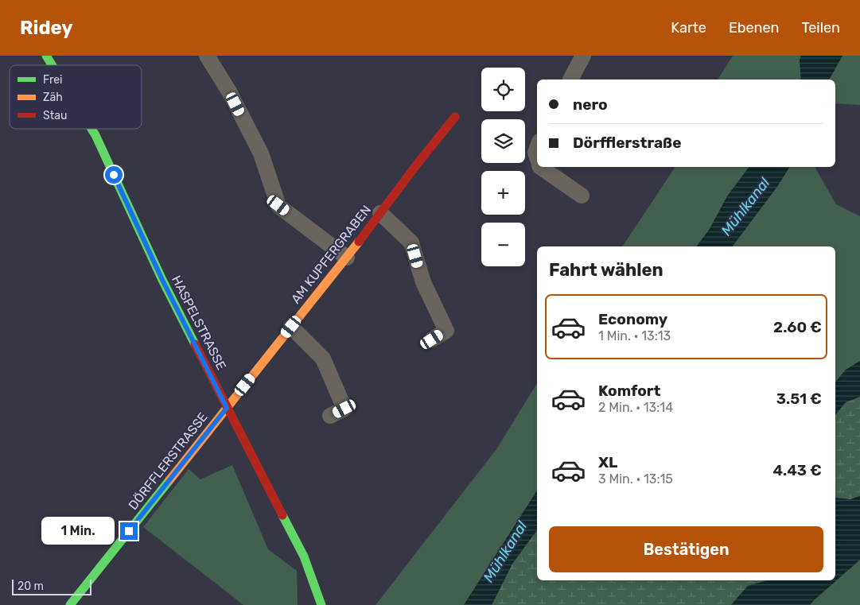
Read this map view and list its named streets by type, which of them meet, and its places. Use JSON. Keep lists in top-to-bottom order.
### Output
{
  "streets": {
    "street": ["AM KUPFERGRABEN", "HASPELSTRASSE", "DÖRFFLERSTRASSE"]
  },
  "crossings": [
    ["AM KUPFERGRABEN", "HASPELSTRASSE"],
    ["AM KUPFERGRABEN", "DÖRFFLERSTRASSE"],
    ["HASPELSTRASSE", "DÖRFFLERSTRASSE"]
  ],
  "water": ["Mühlkanal"],
  "legend": ["Frei", "Zäh", "Stau"],
  "scale_bar": "20 m",
  "page": {
    "header": "Ridey",
    "nav": ["Karte", "Ebenen", "Teilen"],
    "map_buttons": ["+", "−"],
    "banner": ["nero", "Dörfflerstraße"],
    "heading": "Fahrt wählen",
    "list": [
      {
        "name": "Economy",
        "note": "1 Min. · 13:13",
        "value": "2.60 €"
      },
      {
        "name": "Komfort",
        "note": "2 Min. · 13:14",
        "value": "3.51 €"
      },
      {
        "name": "XL",
        "note": "3 Min. · 13:15",
        "value": "4.43 €"
      }
    ],
    "bubble": "1 Min.",
    "buttons": "Bestätigen",
    "scale": "20 m"
  }
}
